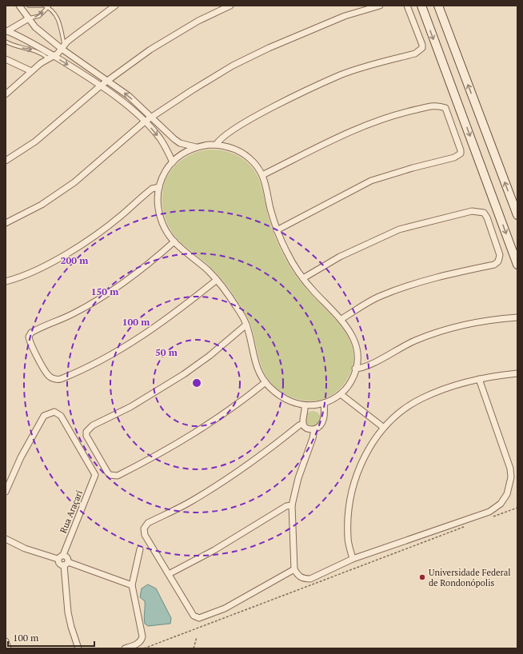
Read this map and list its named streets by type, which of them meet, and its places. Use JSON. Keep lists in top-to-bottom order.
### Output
{
  "streets": {
    "street": ["Rua Araçari"]
  },
  "places": ["Universidade Federal de Rondonópolis"],
  "scale_bar": "100 m",
  "rings": [
    "200 m",
    "150 m",
    "100 m",
    "50 m"
  ]
}
